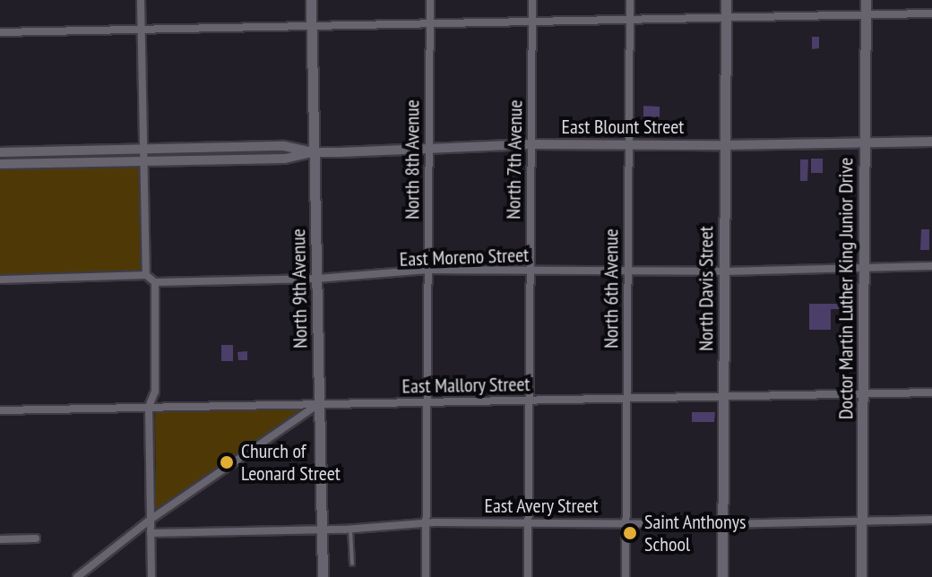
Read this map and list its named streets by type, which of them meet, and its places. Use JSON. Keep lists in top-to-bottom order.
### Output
{
  "streets": {
    "main road": ["North 9th Avenue", "North Davis Street", "Doctor Martin Luther King Junior Drive"],
    "street": [
      "East Blount Street",
      "North 8th Avenue",
      "North 7th Avenue",
      "East Moreno Street",
      "North 6th Avenue",
      "East Mallory Street",
      "East Avery Street"
    ]
  },
  "crossings": [
    ["East Blount Street", "North 8th Avenue"],
    ["East Blount Street", "North 7th Avenue"],
    ["East Blount Street", "North 9th Avenue"],
    ["East Blount Street", "North 6th Avenue"],
    ["East Blount Street", "North Davis Street"],
    ["East Blount Street", "Doctor Martin Luther King Junior Drive"],
    ["North 8th Avenue", "East Moreno Street"],
    ["North 8th Avenue", "East Mallory Street"],
    ["North 8th Avenue", "East Avery Street"],
    ["North 7th Avenue", "East Moreno Street"],
    ["North 7th Avenue", "East Mallory Street"],
    ["North 7th Avenue", "East Avery Street"],
    ["East Moreno Street", "North 9th Avenue"],
    ["East Moreno Street", "North 6th Avenue"],
    ["East Moreno Street", "North Davis Street"],
    ["East Moreno Street", "Doctor Martin Luther King Junior Drive"],
    ["North 9th Avenue", "East Mallory Street"],
    ["North 9th Avenue", "East Avery Street"],
    ["North 6th Avenue", "East Mallory Street"],
    ["North 6th Avenue", "East Avery Street"],
    ["North Davis Street", "East Mallory Street"],
    ["North Davis Street", "East Avery Street"],
    ["Doctor Martin Luther King Junior Drive", "East Mallory Street"],
    ["Doctor Martin Luther King Junior Drive", "East Avery Street"]
  ],
  "places": ["Church of Leonard Street", "Saint Anthonys School"]
}
